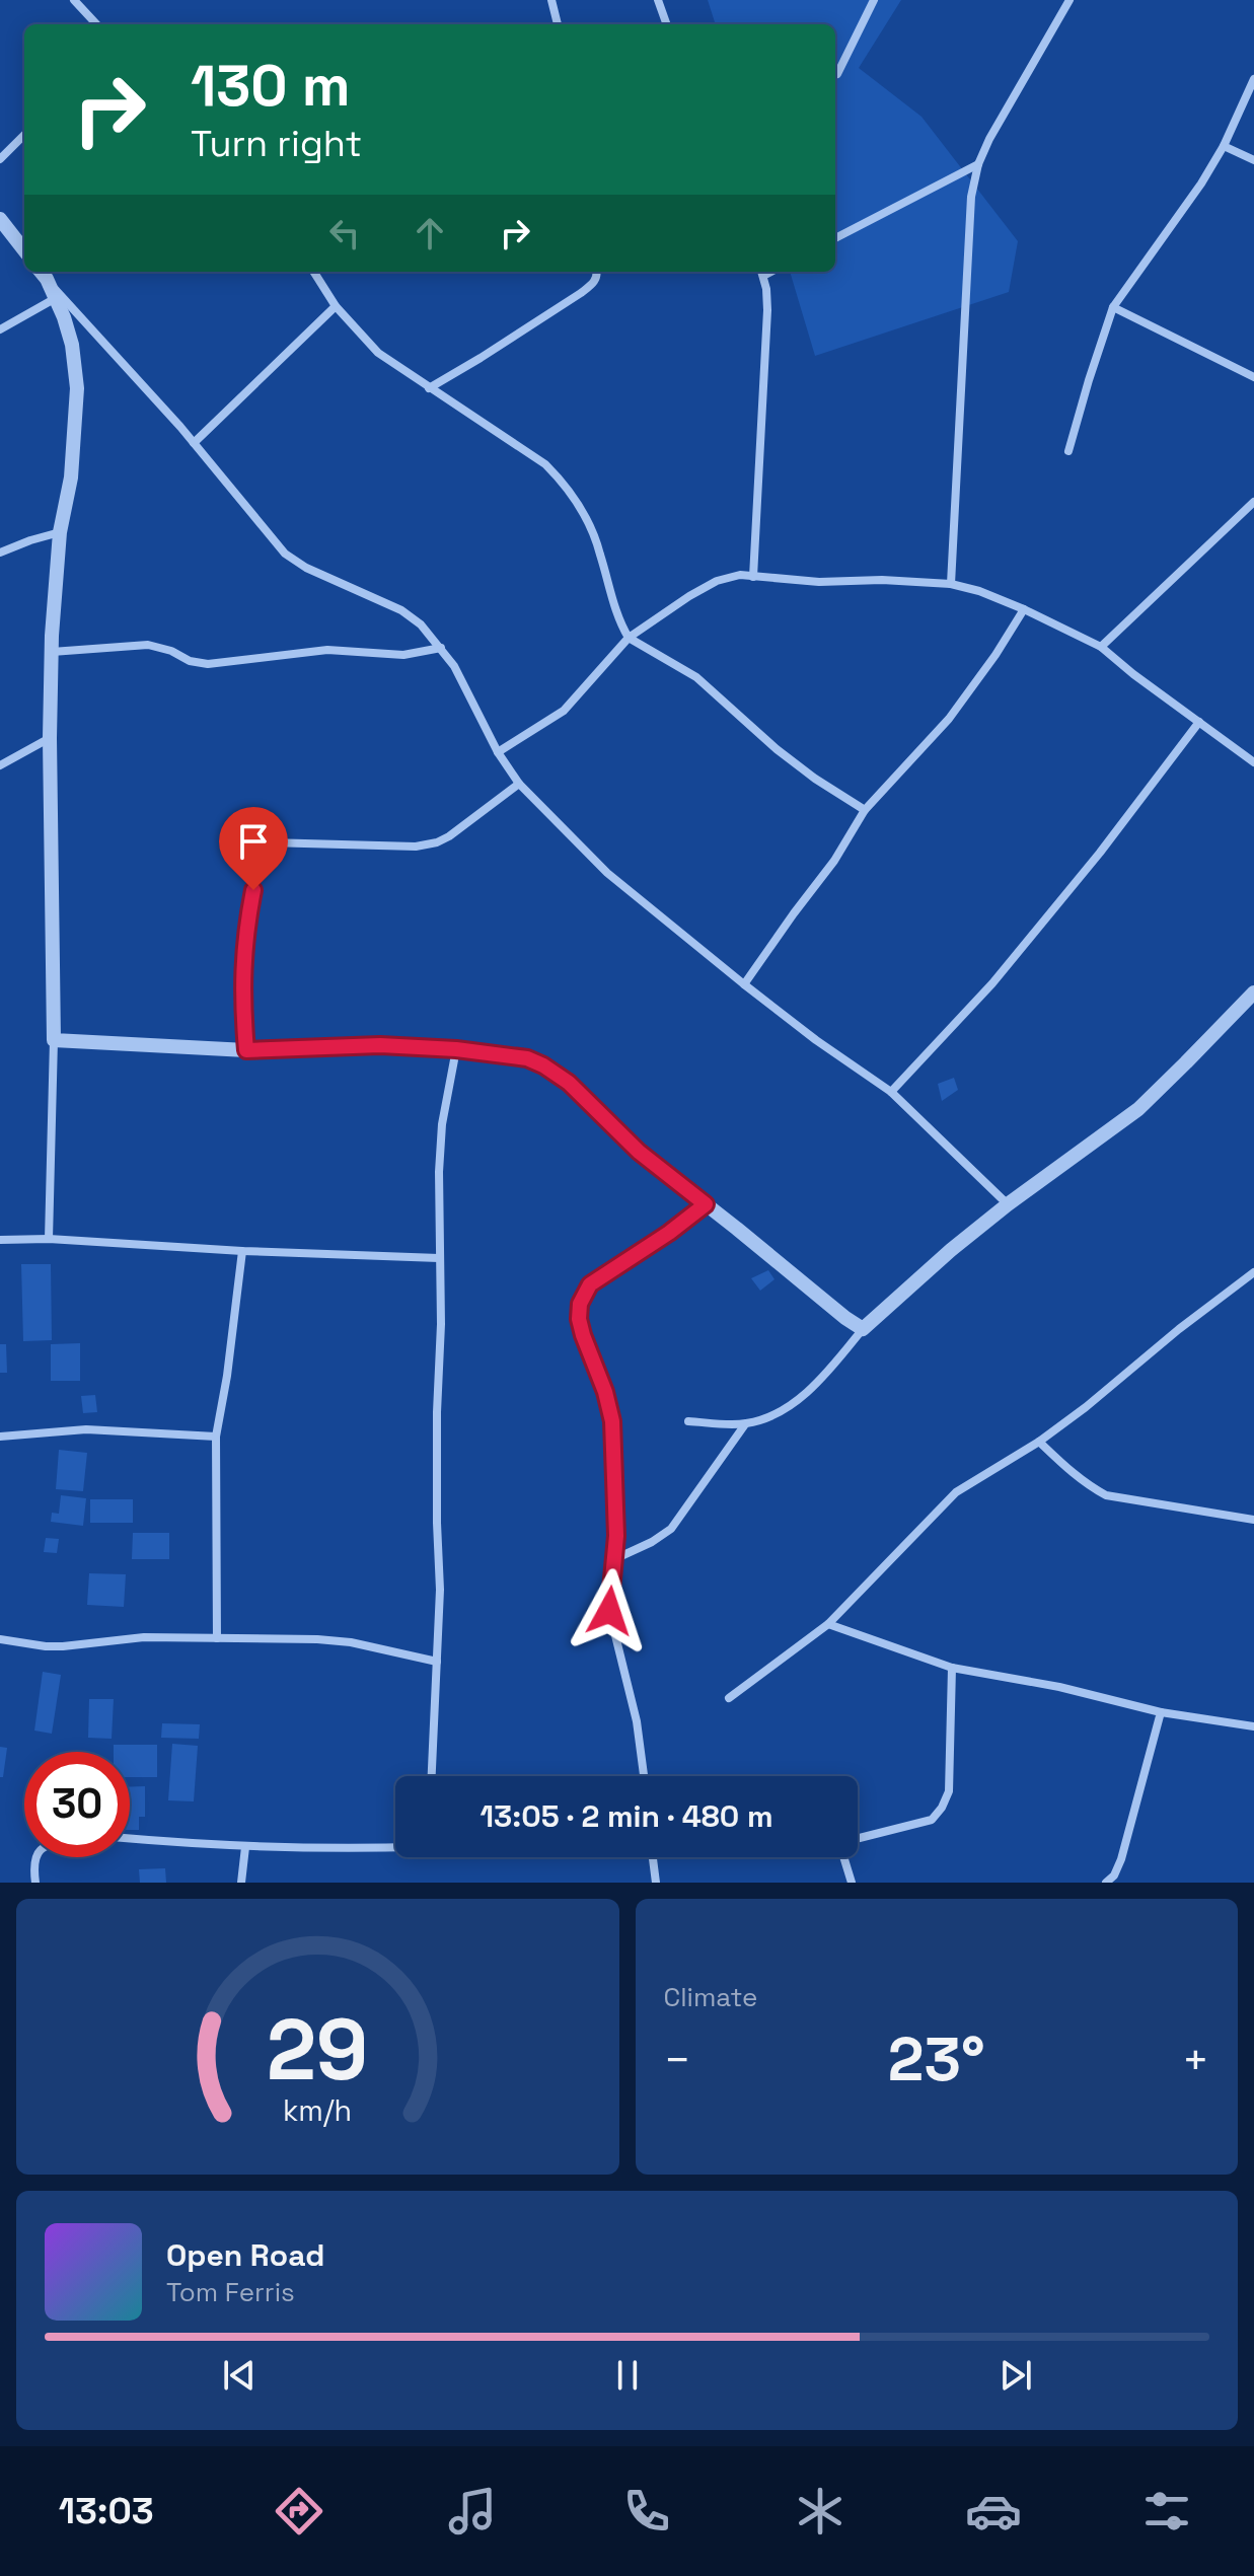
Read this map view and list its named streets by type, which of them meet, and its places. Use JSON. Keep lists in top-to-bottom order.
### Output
{
  "page": {
    "turn": ["130 m", "Turn right"],
    "limit": "30",
    "trip": "13:05 · 2 min · 480 m",
    "tile": "Climate",
    "heat": ["−", "23°", "+"],
    "song": ["Open Road", "Tom Ferris"],
    "tabs": "13:03",
    "gauge": ["29", "km/h"]
  }
}
